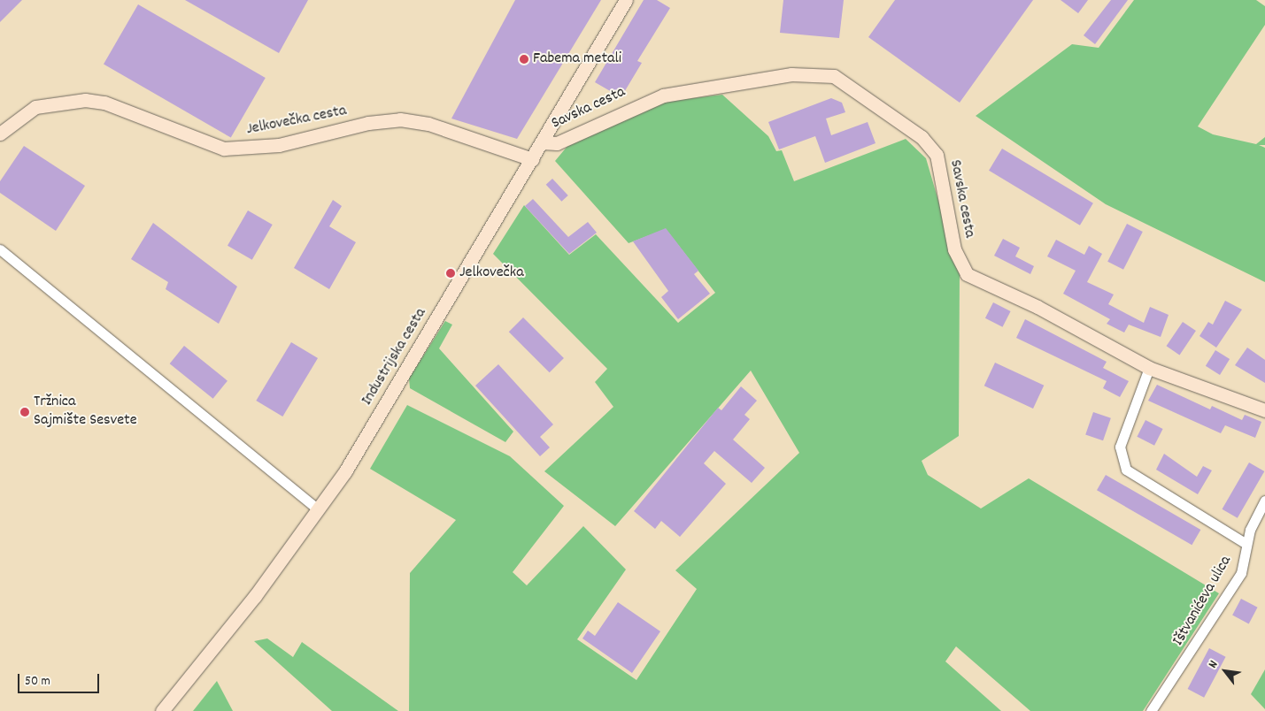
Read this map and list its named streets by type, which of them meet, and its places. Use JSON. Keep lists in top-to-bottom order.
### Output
{
  "streets": {
    "street": [
      "Savska cesta",
      "Jelkovečka cesta",
      "Industrijska cesta",
      "Ištvanićeva ulica"
    ]
  },
  "crossings": [
    ["Savska cesta", "Industrijska cesta"],
    ["Jelkovečka cesta", "Industrijska cesta"]
  ],
  "places": ["Fabema metali", "Jelkovečka", "Tržnica Sajmište Sesvete"],
  "scale_bar": "50 m",
  "north": "top left"
}
